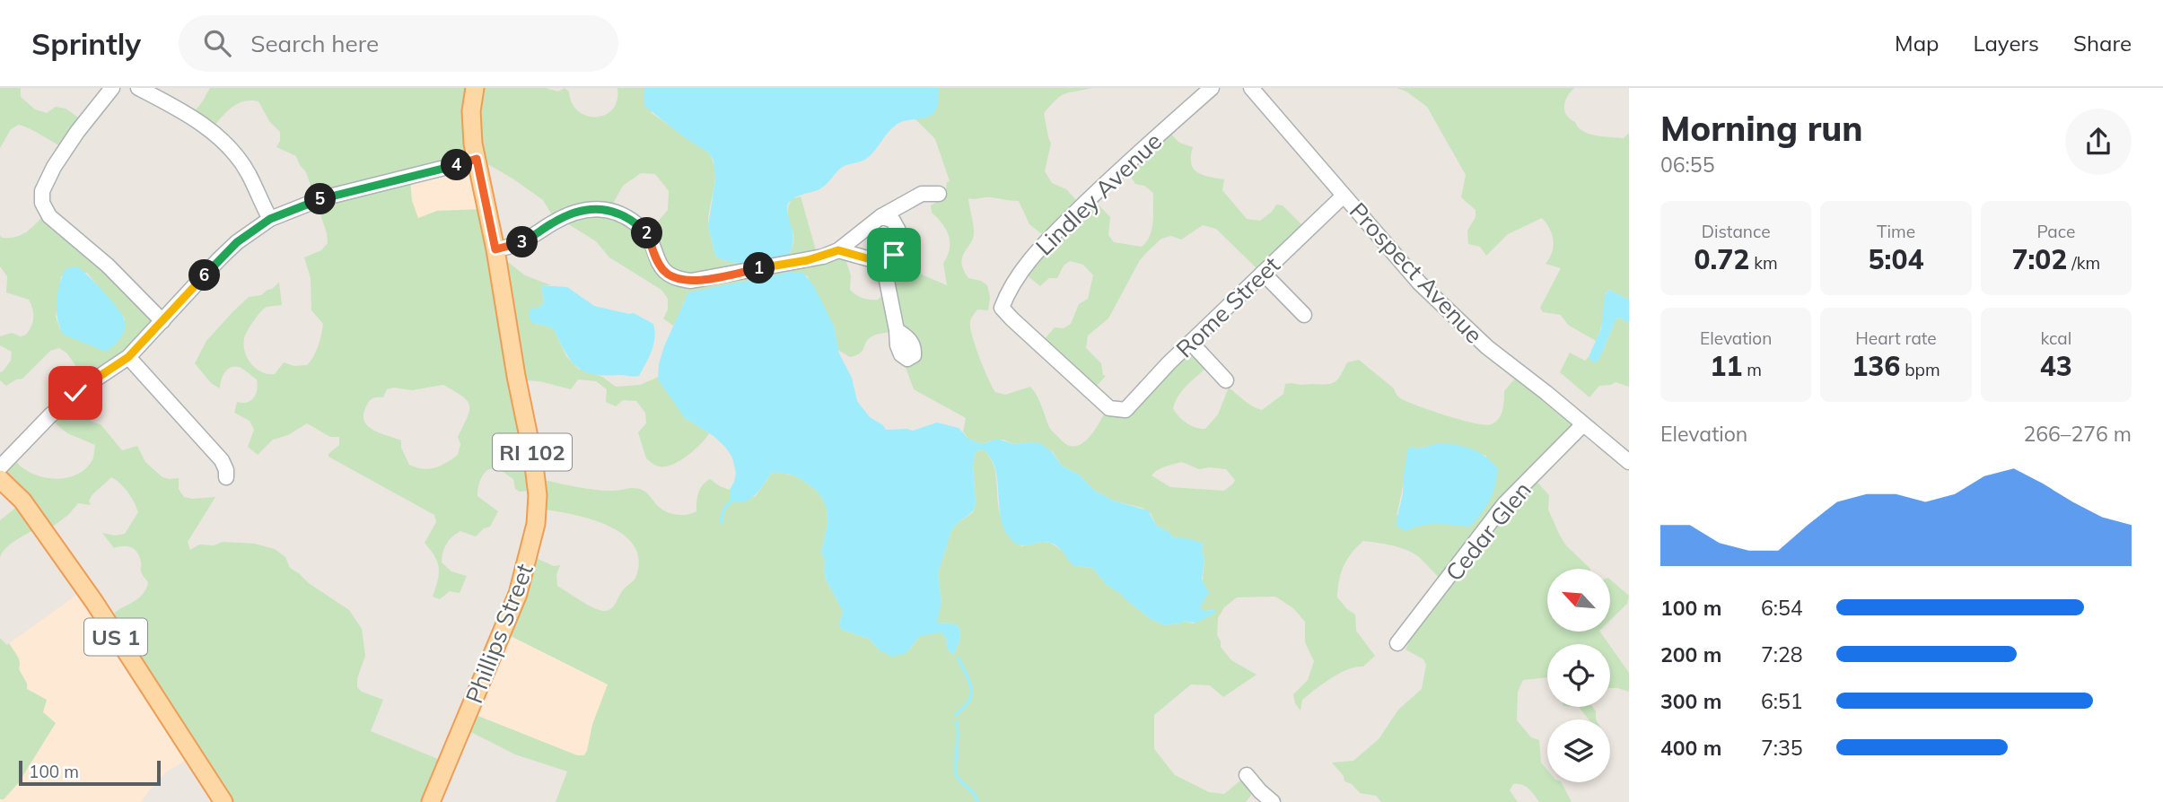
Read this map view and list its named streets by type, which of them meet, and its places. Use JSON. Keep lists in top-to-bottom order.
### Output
{
  "streets": {
    "main road": ["RI 102", "Phillips Street", "US 1"],
    "street": [
      "Lindley Avenue",
      "Prospect Avenue",
      "Rome Street",
      "Cedar Glen"
    ]
  },
  "crossings": [
    ["Lindley Avenue", "Rome Street"],
    ["Prospect Avenue", "Rome Street"],
    ["Prospect Avenue", "Cedar Glen"]
  ],
  "scale_bar": "100 m",
  "north": "top left",
  "page": {
    "header": "Sprintly",
    "search": "Search here",
    "nav": ["Map", "Layers", "Share"],
    "heading": ["Morning run", "06:55"],
    "pins": [
      "4",
      "5",
      "2",
      "3",
      "1",
      "6"
    ],
    "stats": [
      ["Distance", "0.72 km"],
      ["Time", "5:04"],
      ["Pace", "7:02 /km"],
      ["Elevation", "11 m"],
      ["Heart rate", "136 bpm"],
      ["kcal", "43"]
    ],
    "chart": ["Elevation", "266–276 m"],
    "list": [
      {
        "name": "100 m",
        "note": "6:54"
      },
      {
        "name": "200 m",
        "note": "7:28"
      },
      {
        "name": "300 m",
        "note": "6:51"
      },
      {
        "name": "400 m",
        "note": "7:35"
      }
    ],
    "scale": "100 m"
  }
}
